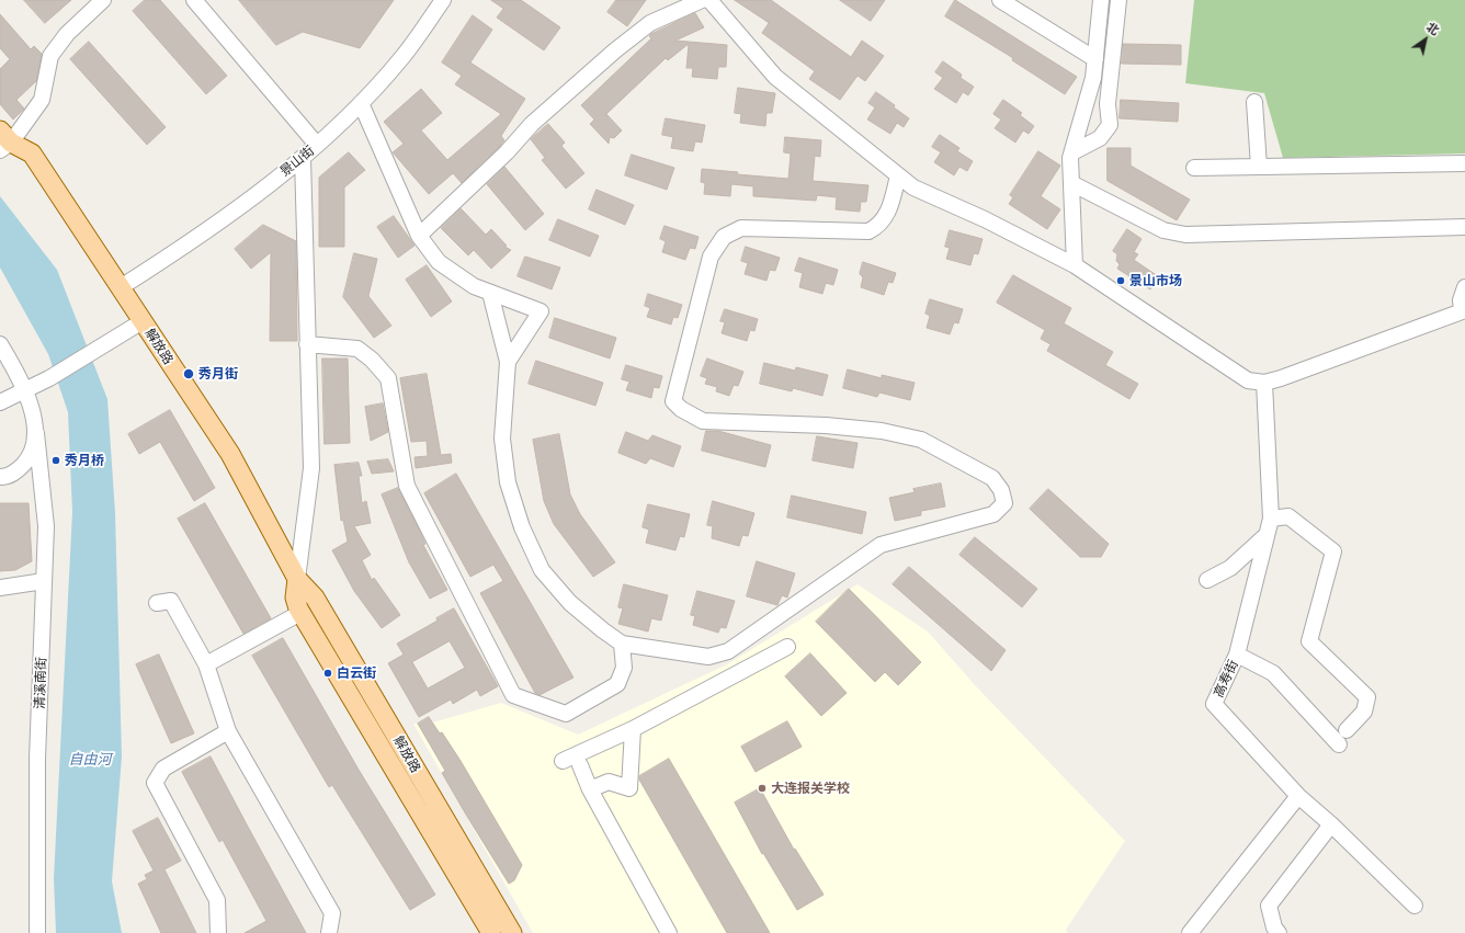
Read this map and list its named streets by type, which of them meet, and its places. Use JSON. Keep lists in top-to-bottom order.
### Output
{
  "streets": {
    "main road": ["解放路"],
    "street": ["景山街", "高寿街", "清溪南街"]
  },
  "crossings": [
    ["景山街", "解放路"]
  ],
  "water": ["自由河"],
  "places": [
    "景山市场",
    "秀月街",
    "秀月桥",
    "白云街",
    "大连报关学校"
  ],
  "north": "top right"
}
